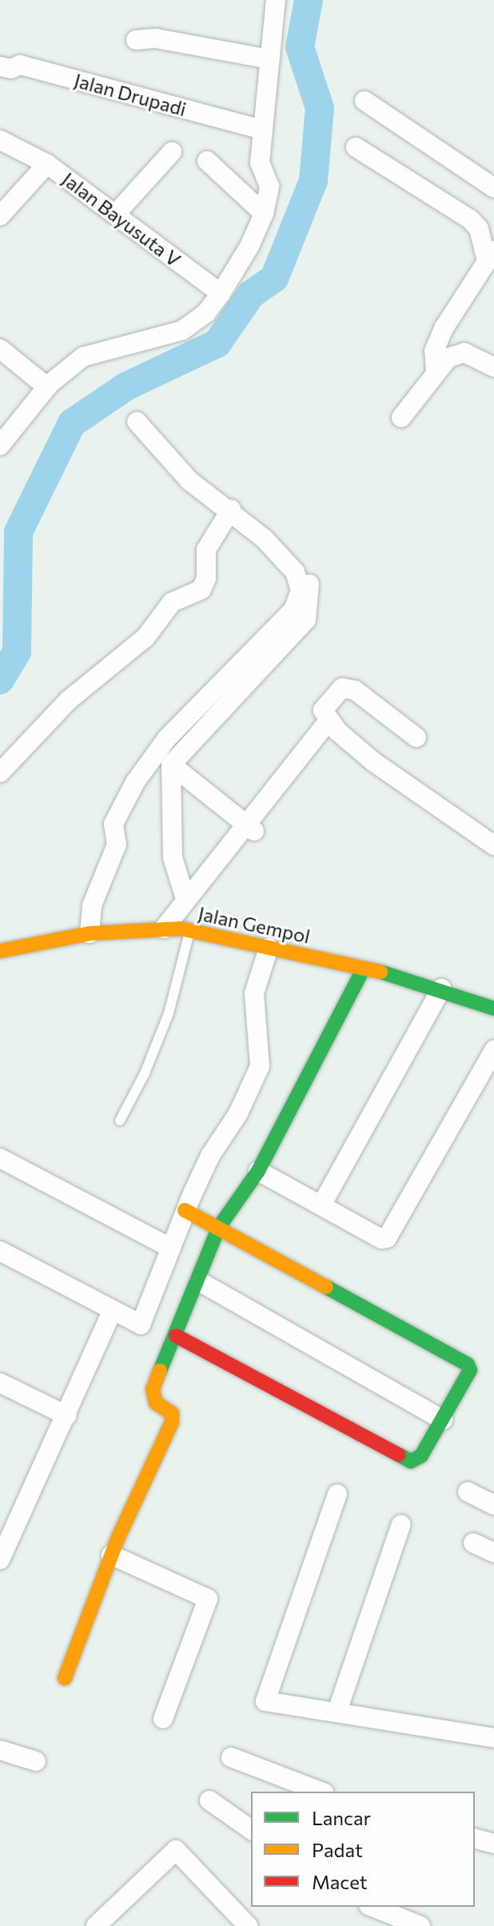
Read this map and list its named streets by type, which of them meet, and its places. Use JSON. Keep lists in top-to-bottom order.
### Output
{
  "streets": {
    "street": ["Jalan Drupadi", "Jalan Bayusuta V", "Jalan Gempol"]
  },
  "legend": ["Lancar", "Padat", "Macet"]
}
